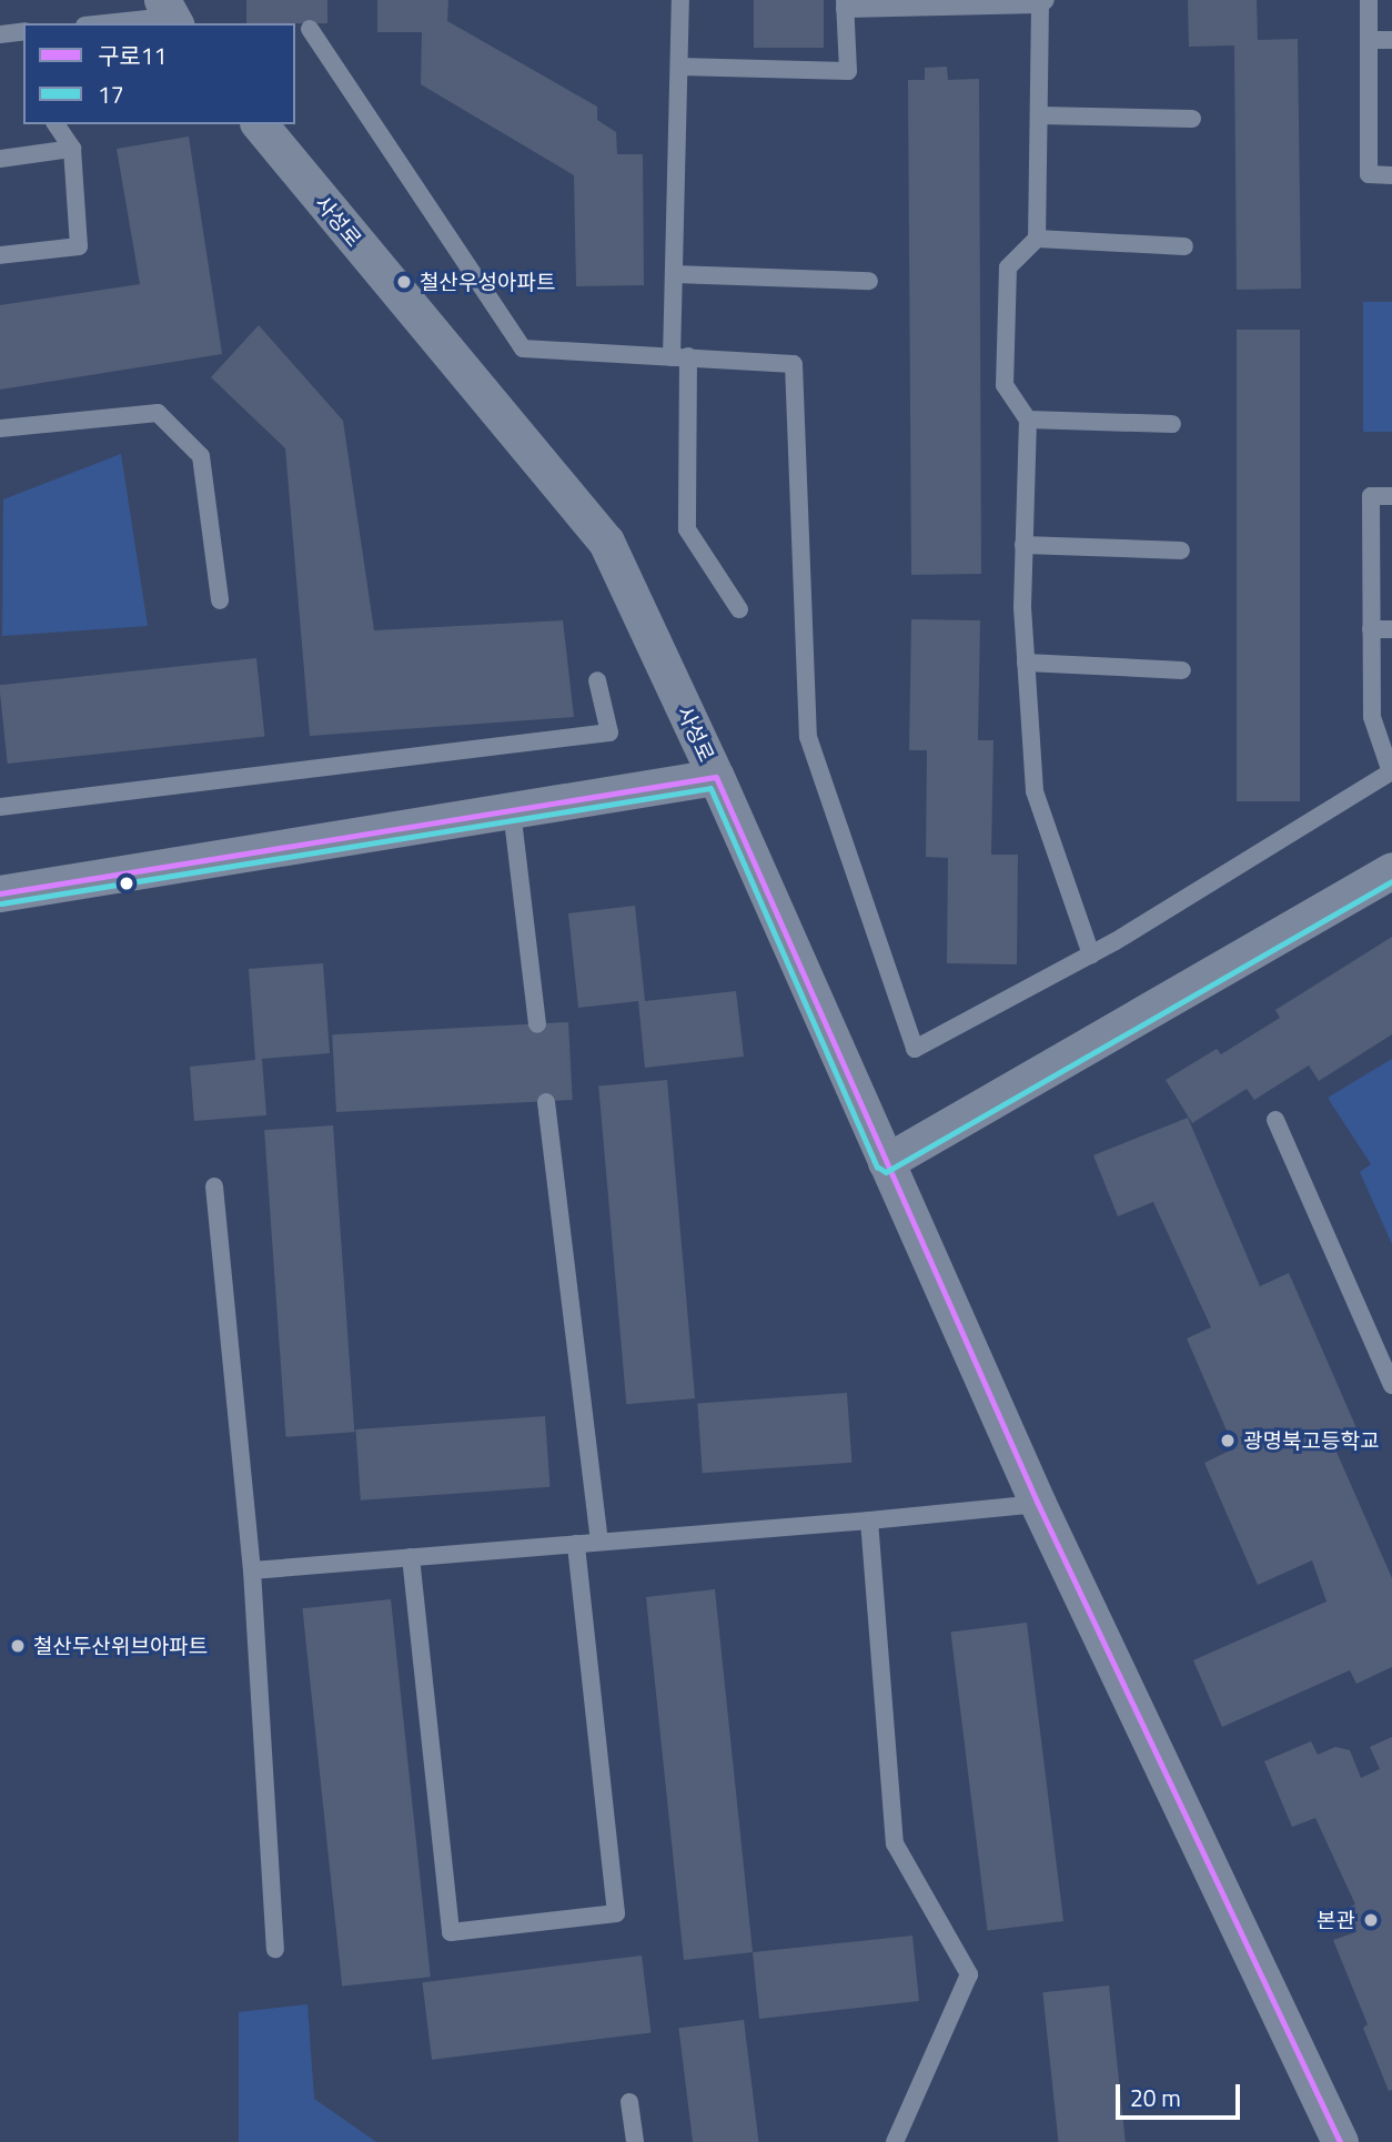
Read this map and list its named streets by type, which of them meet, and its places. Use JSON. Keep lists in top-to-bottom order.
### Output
{
  "streets": {
    "street": ["사성로"]
  },
  "places": [
    "철산우성아파트",
    "광명북고등학교",
    "철산두산위브아파트",
    "본관"
  ],
  "lines": ["transit line 구로11", "transit line 17"],
  "legend": ["구로11", "17"],
  "scale_bar": "20 m"
}
